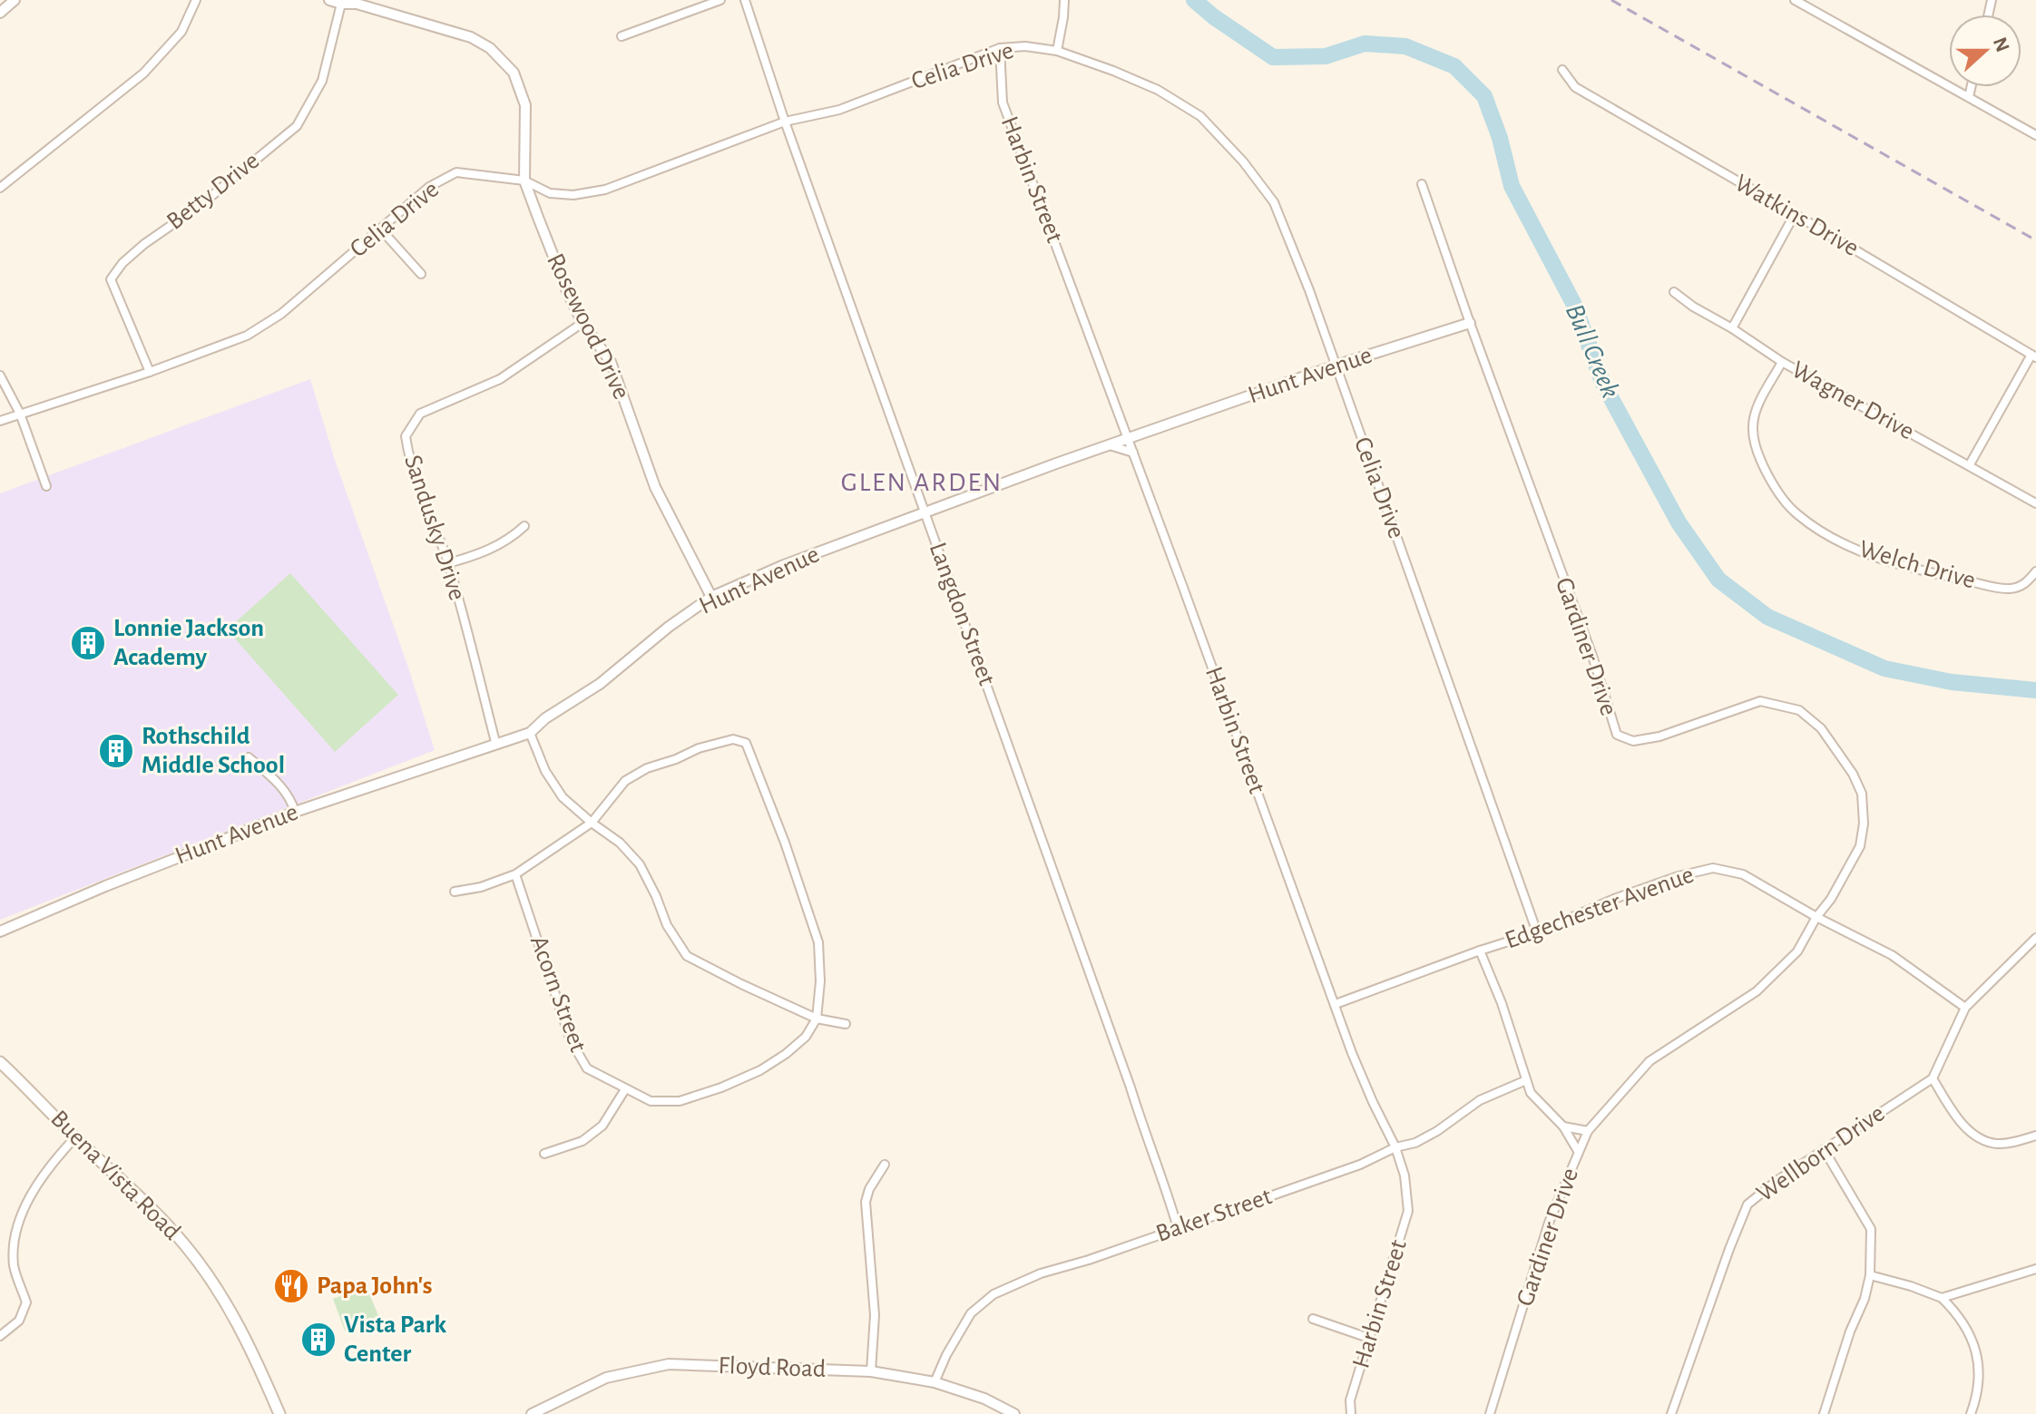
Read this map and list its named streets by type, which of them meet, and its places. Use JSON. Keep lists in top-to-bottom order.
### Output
{
  "streets": {
    "main road": ["Buena Vista Road"],
    "street": [
      "Celia Drive",
      "Harbin Street",
      "Betty Drive",
      "Watkins Drive",
      "Rosewood Drive",
      "Hunt Avenue",
      "Wagner Drive",
      "Sandusky Drive",
      "Welch Drive",
      "Langdon Street",
      "Gardiner Drive",
      "Edgechester Avenue",
      "Acorn Street",
      "Wellborn Drive",
      "Baker Street",
      "Floyd Road"
    ]
  },
  "crossings": [
    ["Celia Drive", "Harbin Street"],
    ["Celia Drive", "Betty Drive"],
    ["Celia Drive", "Rosewood Drive"],
    ["Celia Drive", "Hunt Avenue"],
    ["Celia Drive", "Langdon Street"],
    ["Celia Drive", "Edgechester Avenue"],
    ["Harbin Street", "Hunt Avenue"],
    ["Harbin Street", "Edgechester Avenue"],
    ["Harbin Street", "Baker Street"],
    ["Betty Drive", "Rosewood Drive"],
    ["Rosewood Drive", "Hunt Avenue"],
    ["Rosewood Drive", "Sandusky Drive"],
    ["Hunt Avenue", "Sandusky Drive"],
    ["Hunt Avenue", "Langdon Street"],
    ["Hunt Avenue", "Gardiner Drive"],
    ["Wagner Drive", "Welch Drive"],
    ["Langdon Street", "Baker Street"],
    ["Gardiner Drive", "Edgechester Avenue"],
    ["Baker Street", "Floyd Road"]
  ],
  "districts": ["GLEN ARDEN"],
  "water": ["Bull Creek"],
  "places": {
    "building": ["Lonnie Jackson Academy", "Rothschild Middle School", "Vista Park Center"],
    "restaurant": ["Papa John's"]
  },
  "north": "right"
}
